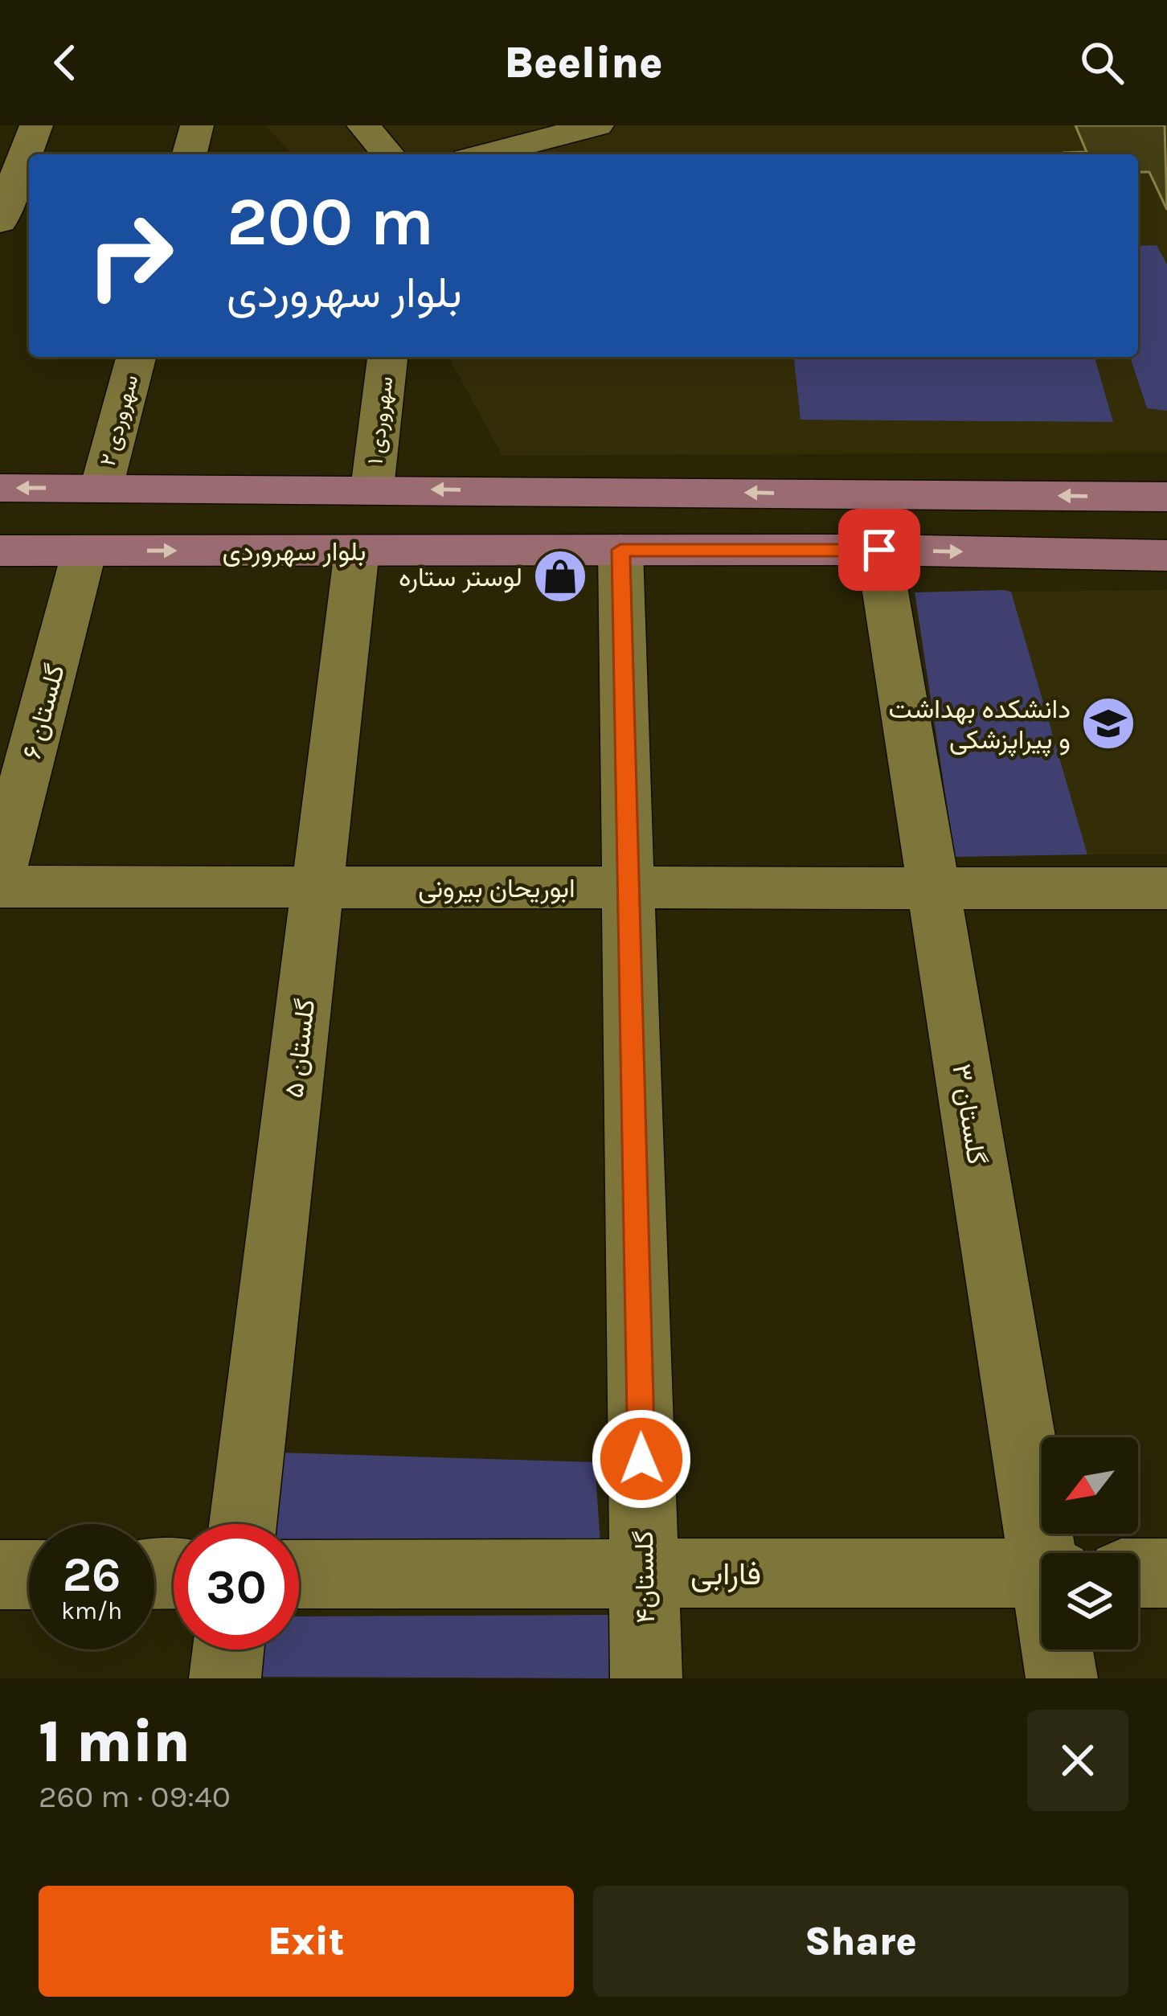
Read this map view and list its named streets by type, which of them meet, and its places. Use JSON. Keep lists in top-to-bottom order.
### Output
{
  "streets": {
    "main road": ["بلوار سهروردی"],
    "street": [
      "سهروردی ۲",
      "سهروردی ۱",
      "گلستان ۶",
      "ابوریحان بیرونی",
      "گلستان ۵",
      "گلستان ۳",
      "فارابی",
      "گلستان۴"
    ]
  },
  "crossings": [
    ["بلوار سهروردی", "گلستان ۶"],
    ["بلوار سهروردی", "گلستان ۵"],
    ["بلوار سهروردی", "گلستان ۳"],
    ["بلوار سهروردی", "گلستان۴"],
    ["ابوریحان بیرونی", "گلستان ۵"],
    ["ابوریحان بیرونی", "گلستان ۳"],
    ["ابوریحان بیرونی", "گلستان۴"],
    ["فارابی", "گلستان۴"]
  ],
  "places": {
    "shop": ["لوستر ستاره"],
    "school or university": ["دانشکده بهداشت و پیراپزشکی"]
  },
  "north": "bottom left",
  "page": {
    "header": "Beeline",
    "turn": ["200 m", "بلوار سهروردی"],
    "speed": "26 km/h",
    "limit": "30",
    "heading": ["1 min", "260 m · 09:40"],
    "buttons": ["Exit", "Share"]
  }
}
